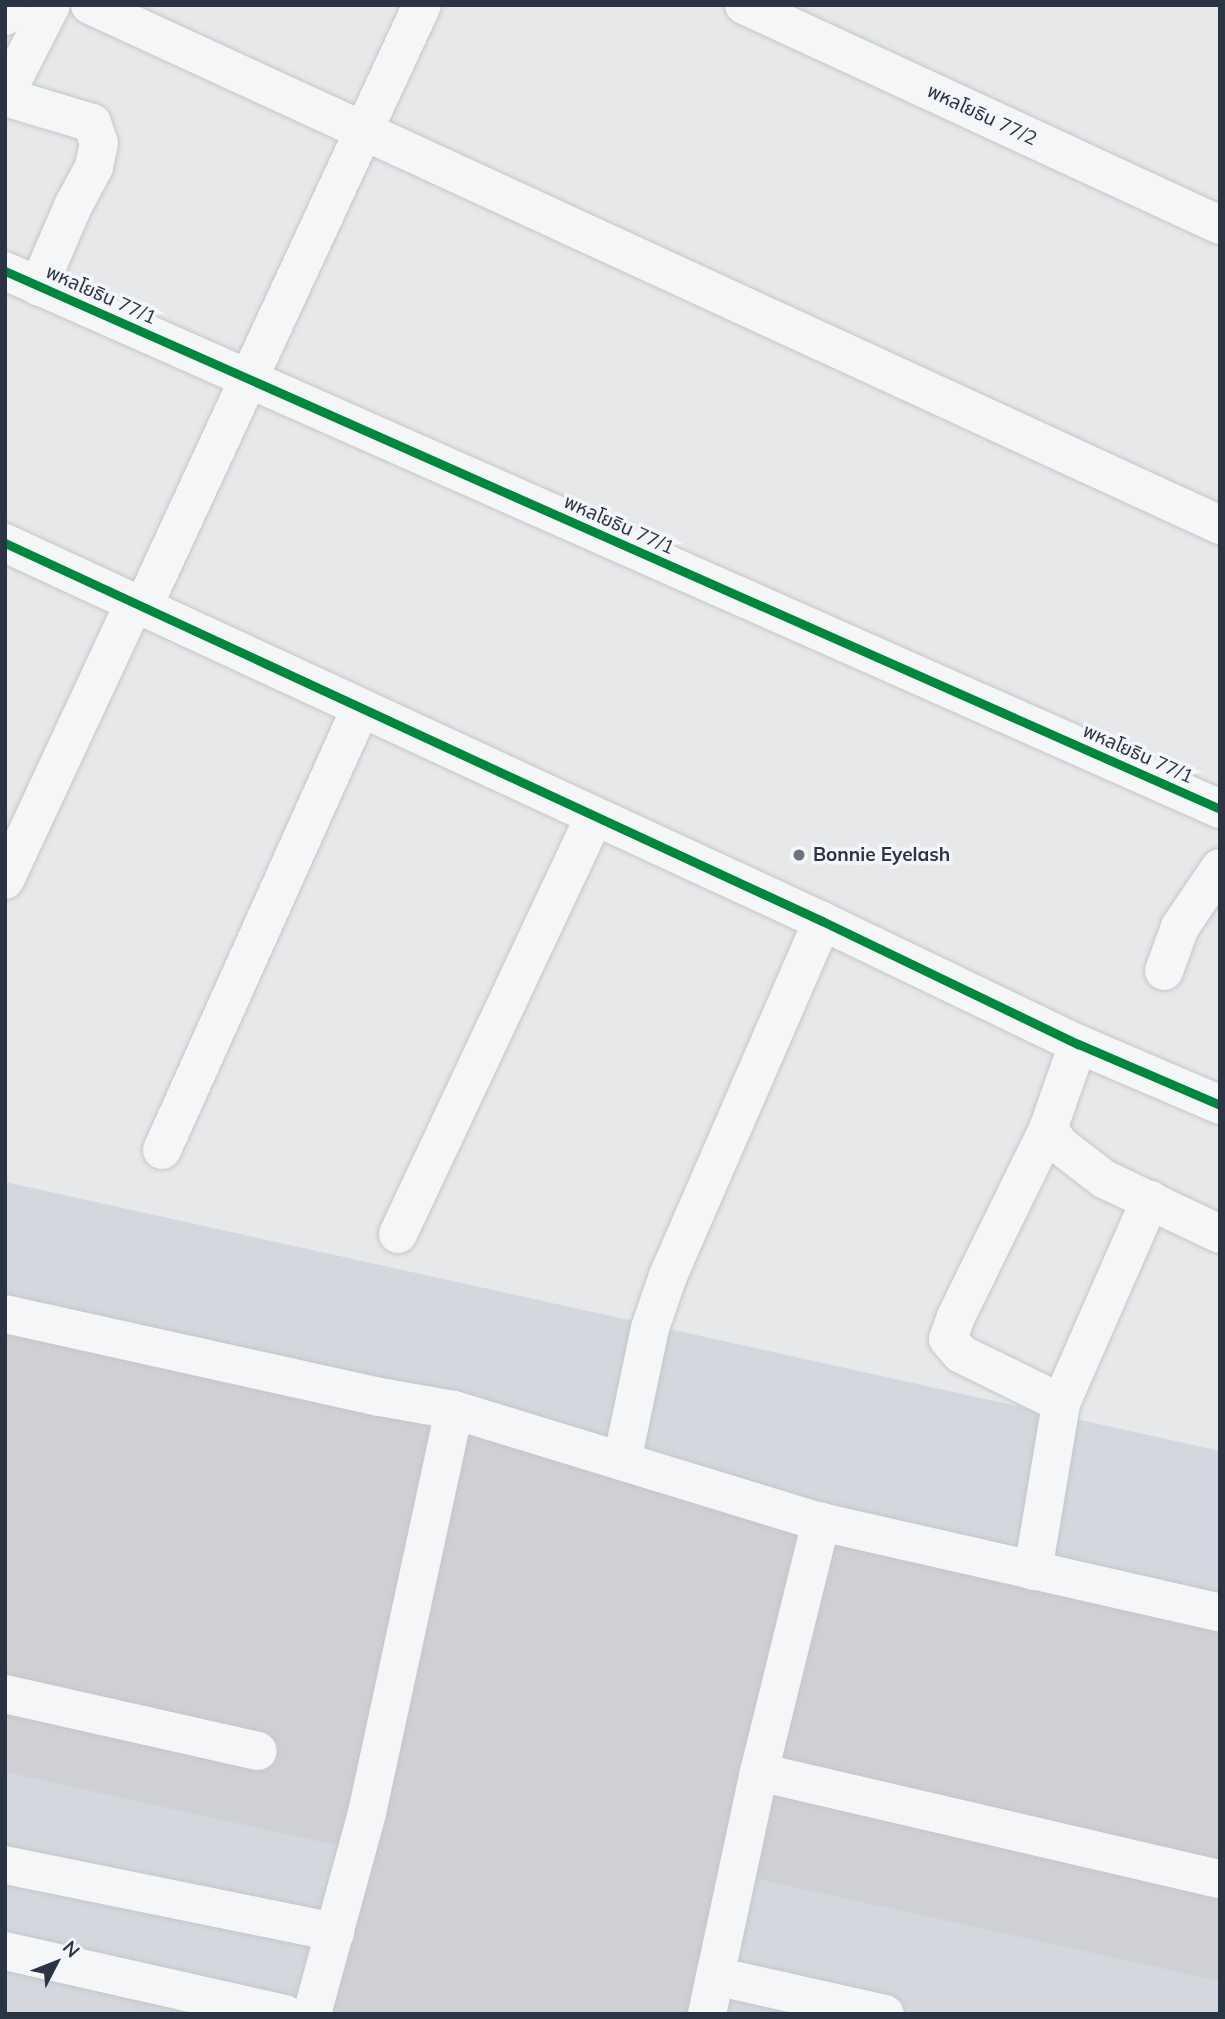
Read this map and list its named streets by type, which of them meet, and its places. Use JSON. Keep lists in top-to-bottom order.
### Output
{
  "streets": {
    "street": ["พหลโยธิน 77/2", "พหลโยธิน 77/1"]
  },
  "places": ["Bonnie Eyelash"],
  "north": "top right"
}
